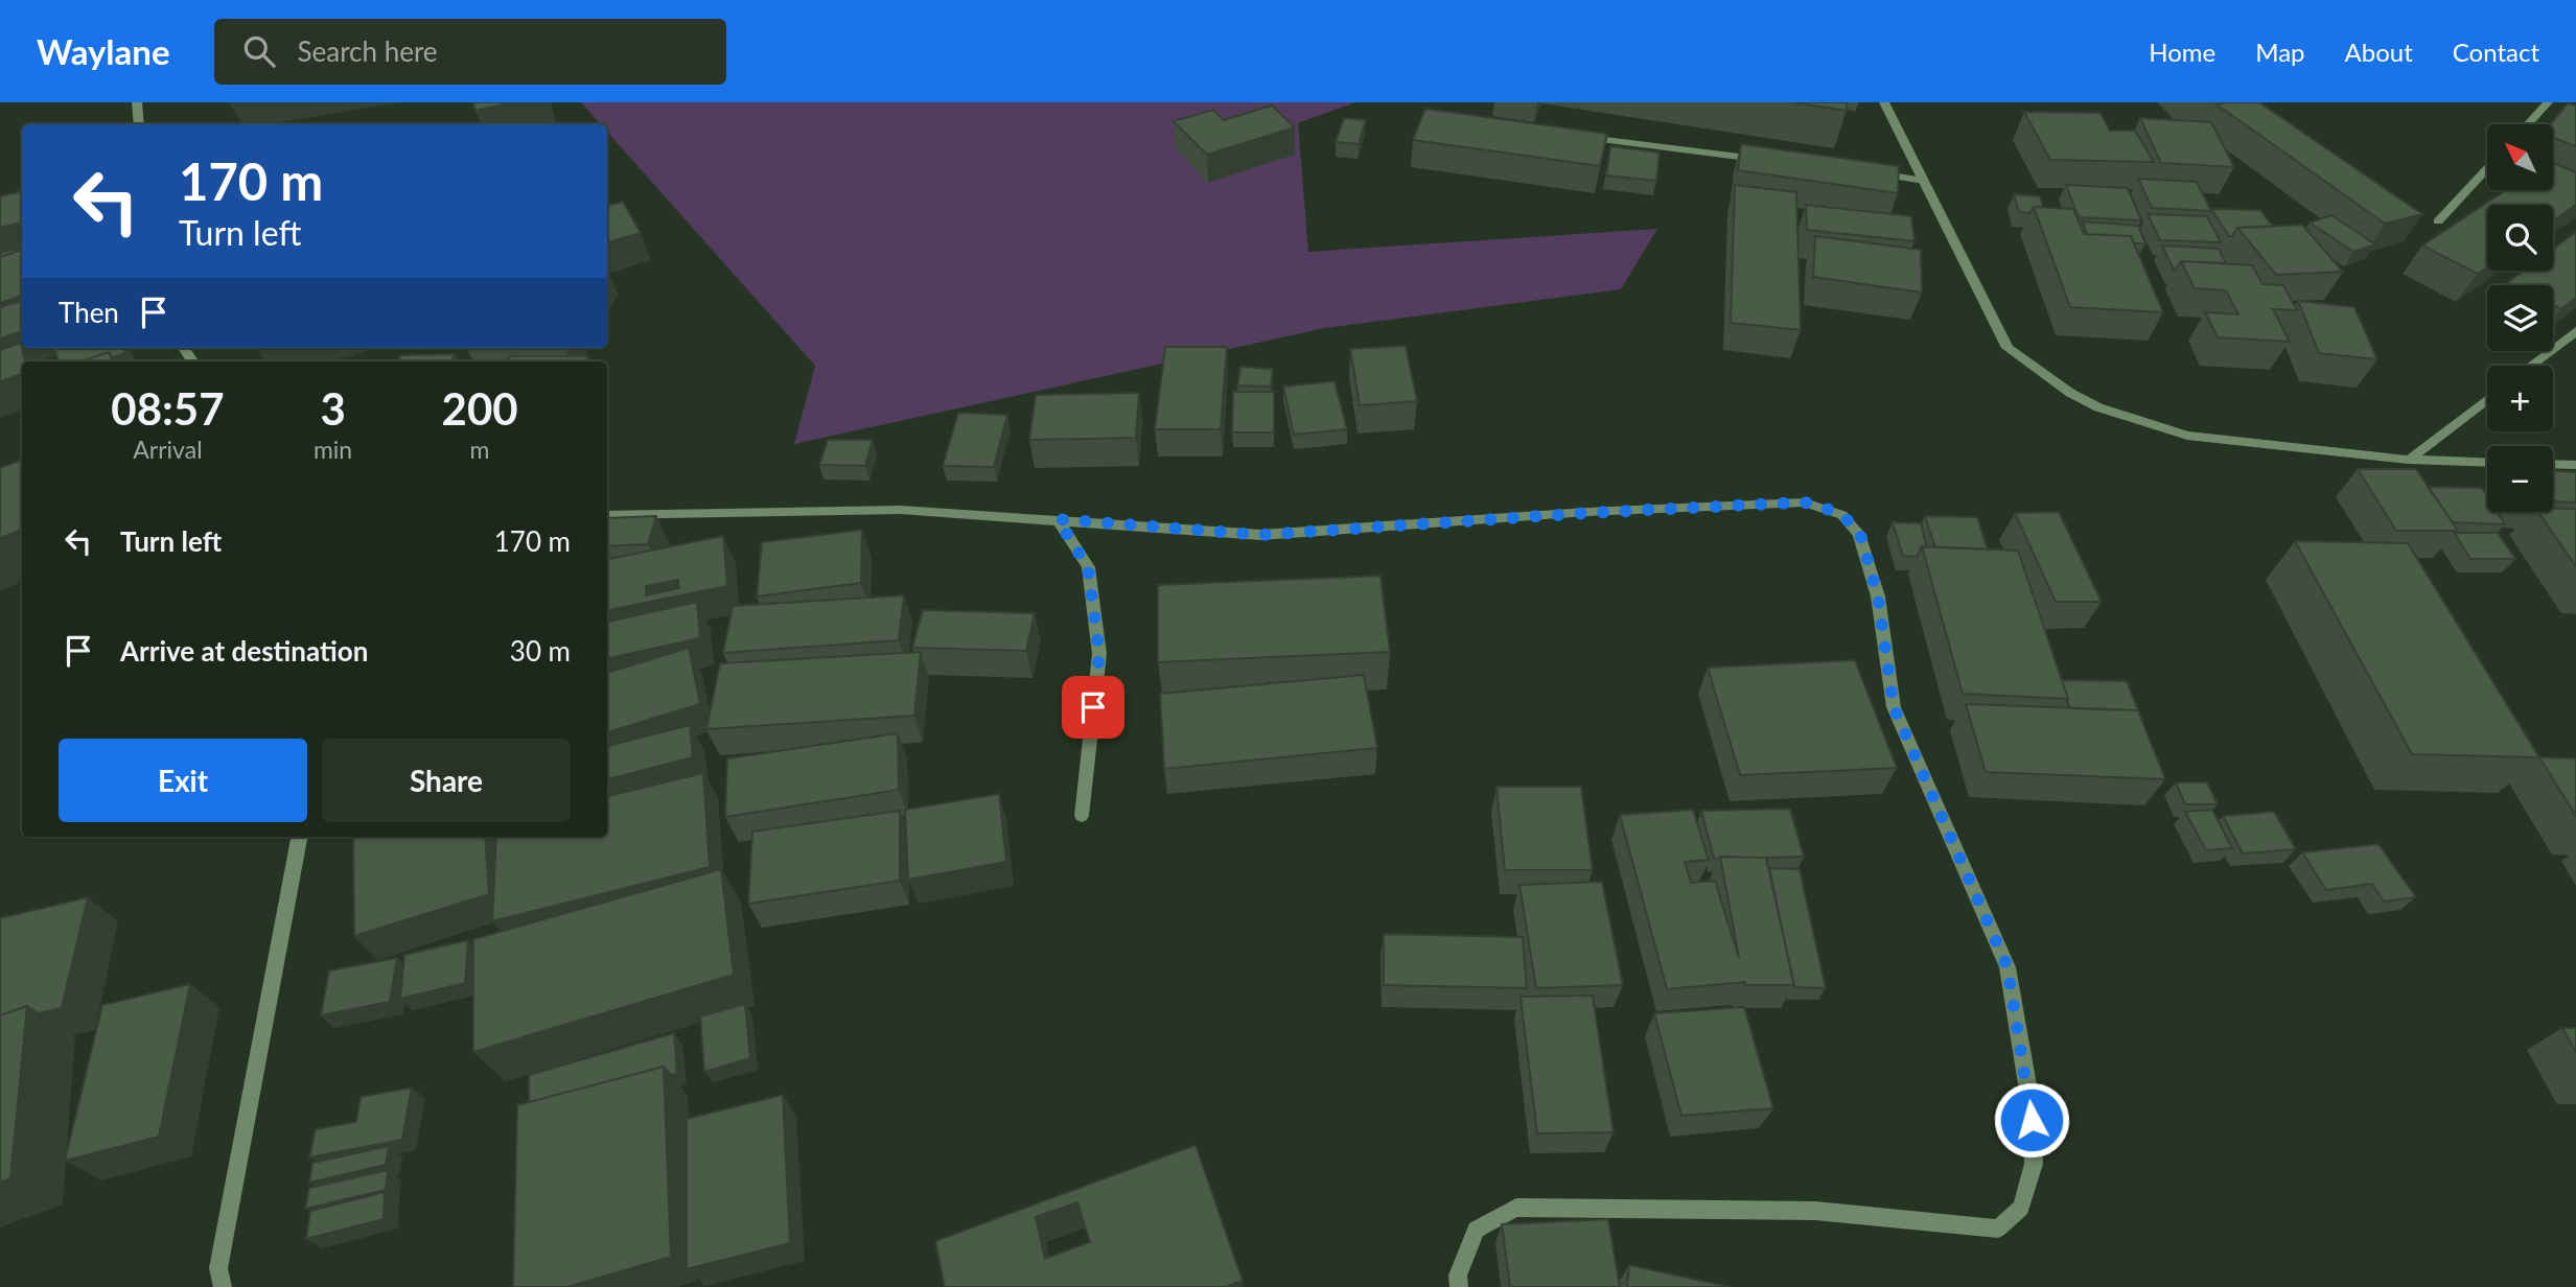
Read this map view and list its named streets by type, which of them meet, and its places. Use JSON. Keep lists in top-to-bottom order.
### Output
{
  "north": "top left",
  "page": {
    "header": "Waylane",
    "search": "Search here",
    "nav": [
      "Home",
      "Map",
      "About",
      "Contact"
    ],
    "map_buttons": ["+", "−"],
    "turn": ["170 m", "Turn left"],
    "then": "Then",
    "eta": [
      "08:57",
      "Arrival",
      "3",
      "min",
      "200",
      "m"
    ],
    "list": [
      {
        "name": "Turn left",
        "value": "170 m"
      },
      {
        "name": "Arrive at destination",
        "value": "30 m"
      }
    ],
    "buttons": ["Exit", "Share"]
  }
}
